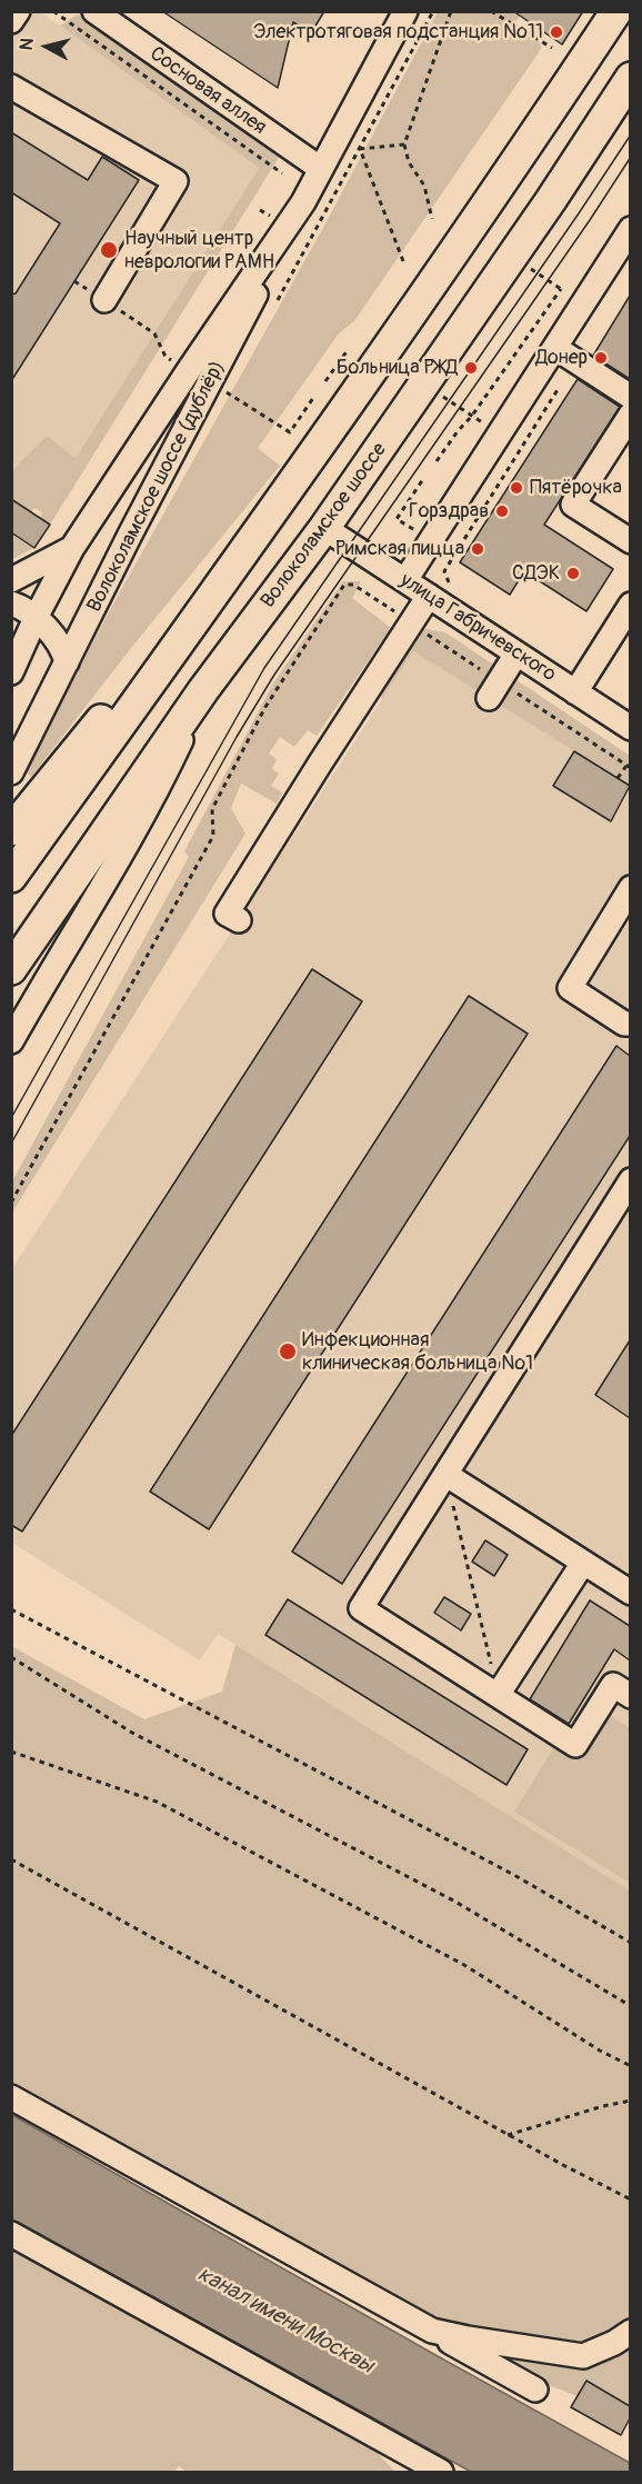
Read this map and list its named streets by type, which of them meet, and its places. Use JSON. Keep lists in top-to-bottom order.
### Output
{
  "streets": {
    "main road": ["Волоколамское шоссе"],
    "street": ["Сосновая аллея", "Волоколамское шоссе (дублёр)", "улица Габричевского"]
  },
  "crossings": [
    ["Волоколамское шоссе", "улица Габричевского"]
  ],
  "water": ["канал имени Москвы"],
  "places": [
    "Электротяговая подстанция №11",
    "Научный центр неврологии РАМН",
    "Донер",
    "Больница РЖД",
    "Пятёрочка",
    "Горздрав",
    "Римская пицца",
    "СДЭК",
    "Инфекционная клиническая больница №1"
  ],
  "north": "left"
}
